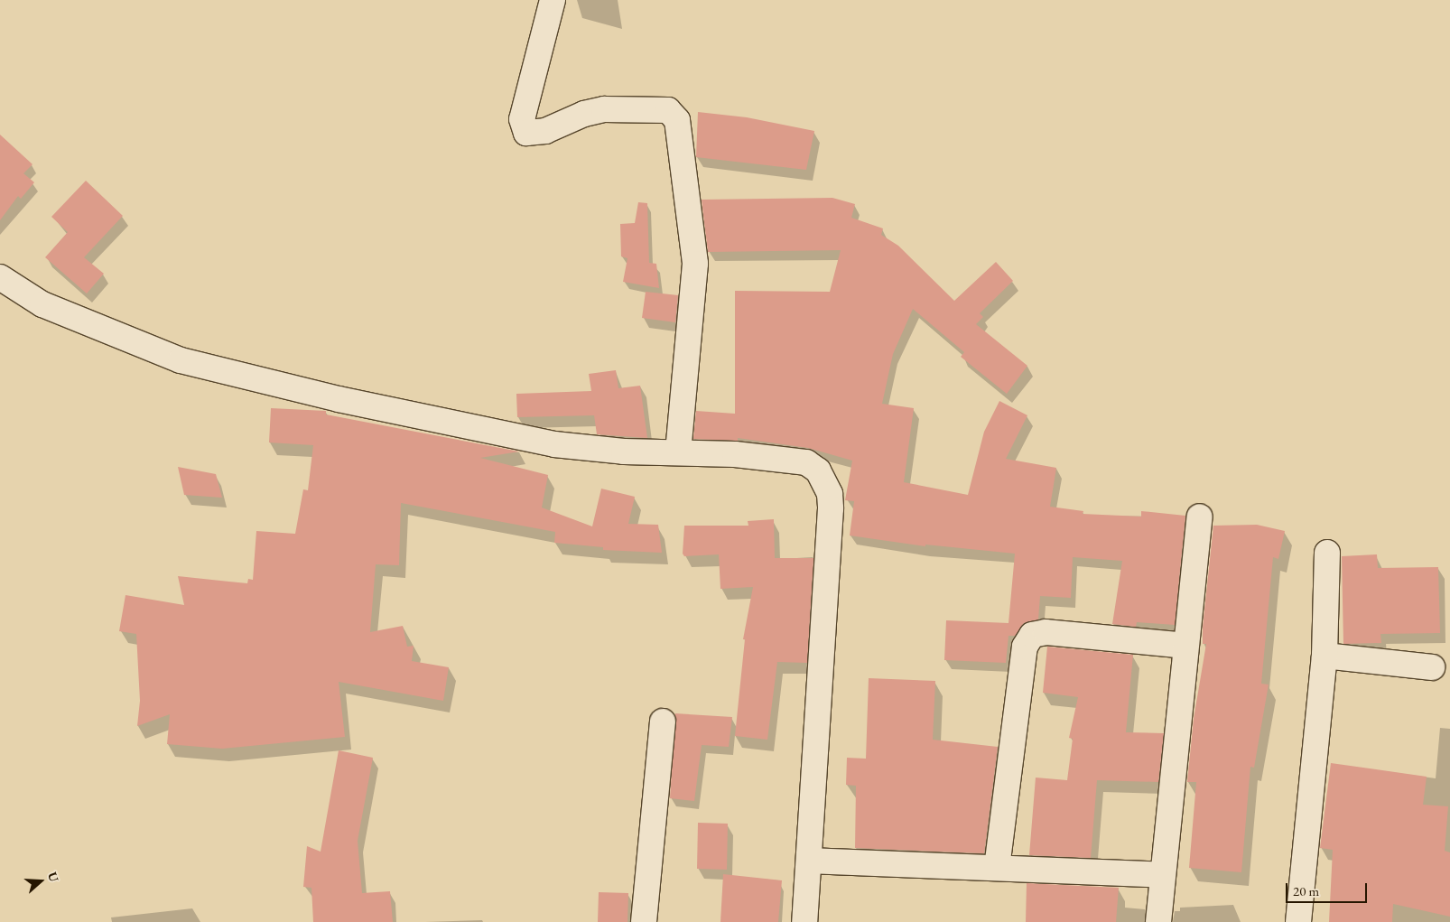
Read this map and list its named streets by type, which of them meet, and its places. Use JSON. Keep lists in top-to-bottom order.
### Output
{
  "scale_bar": "20 m",
  "north": "right"
}
